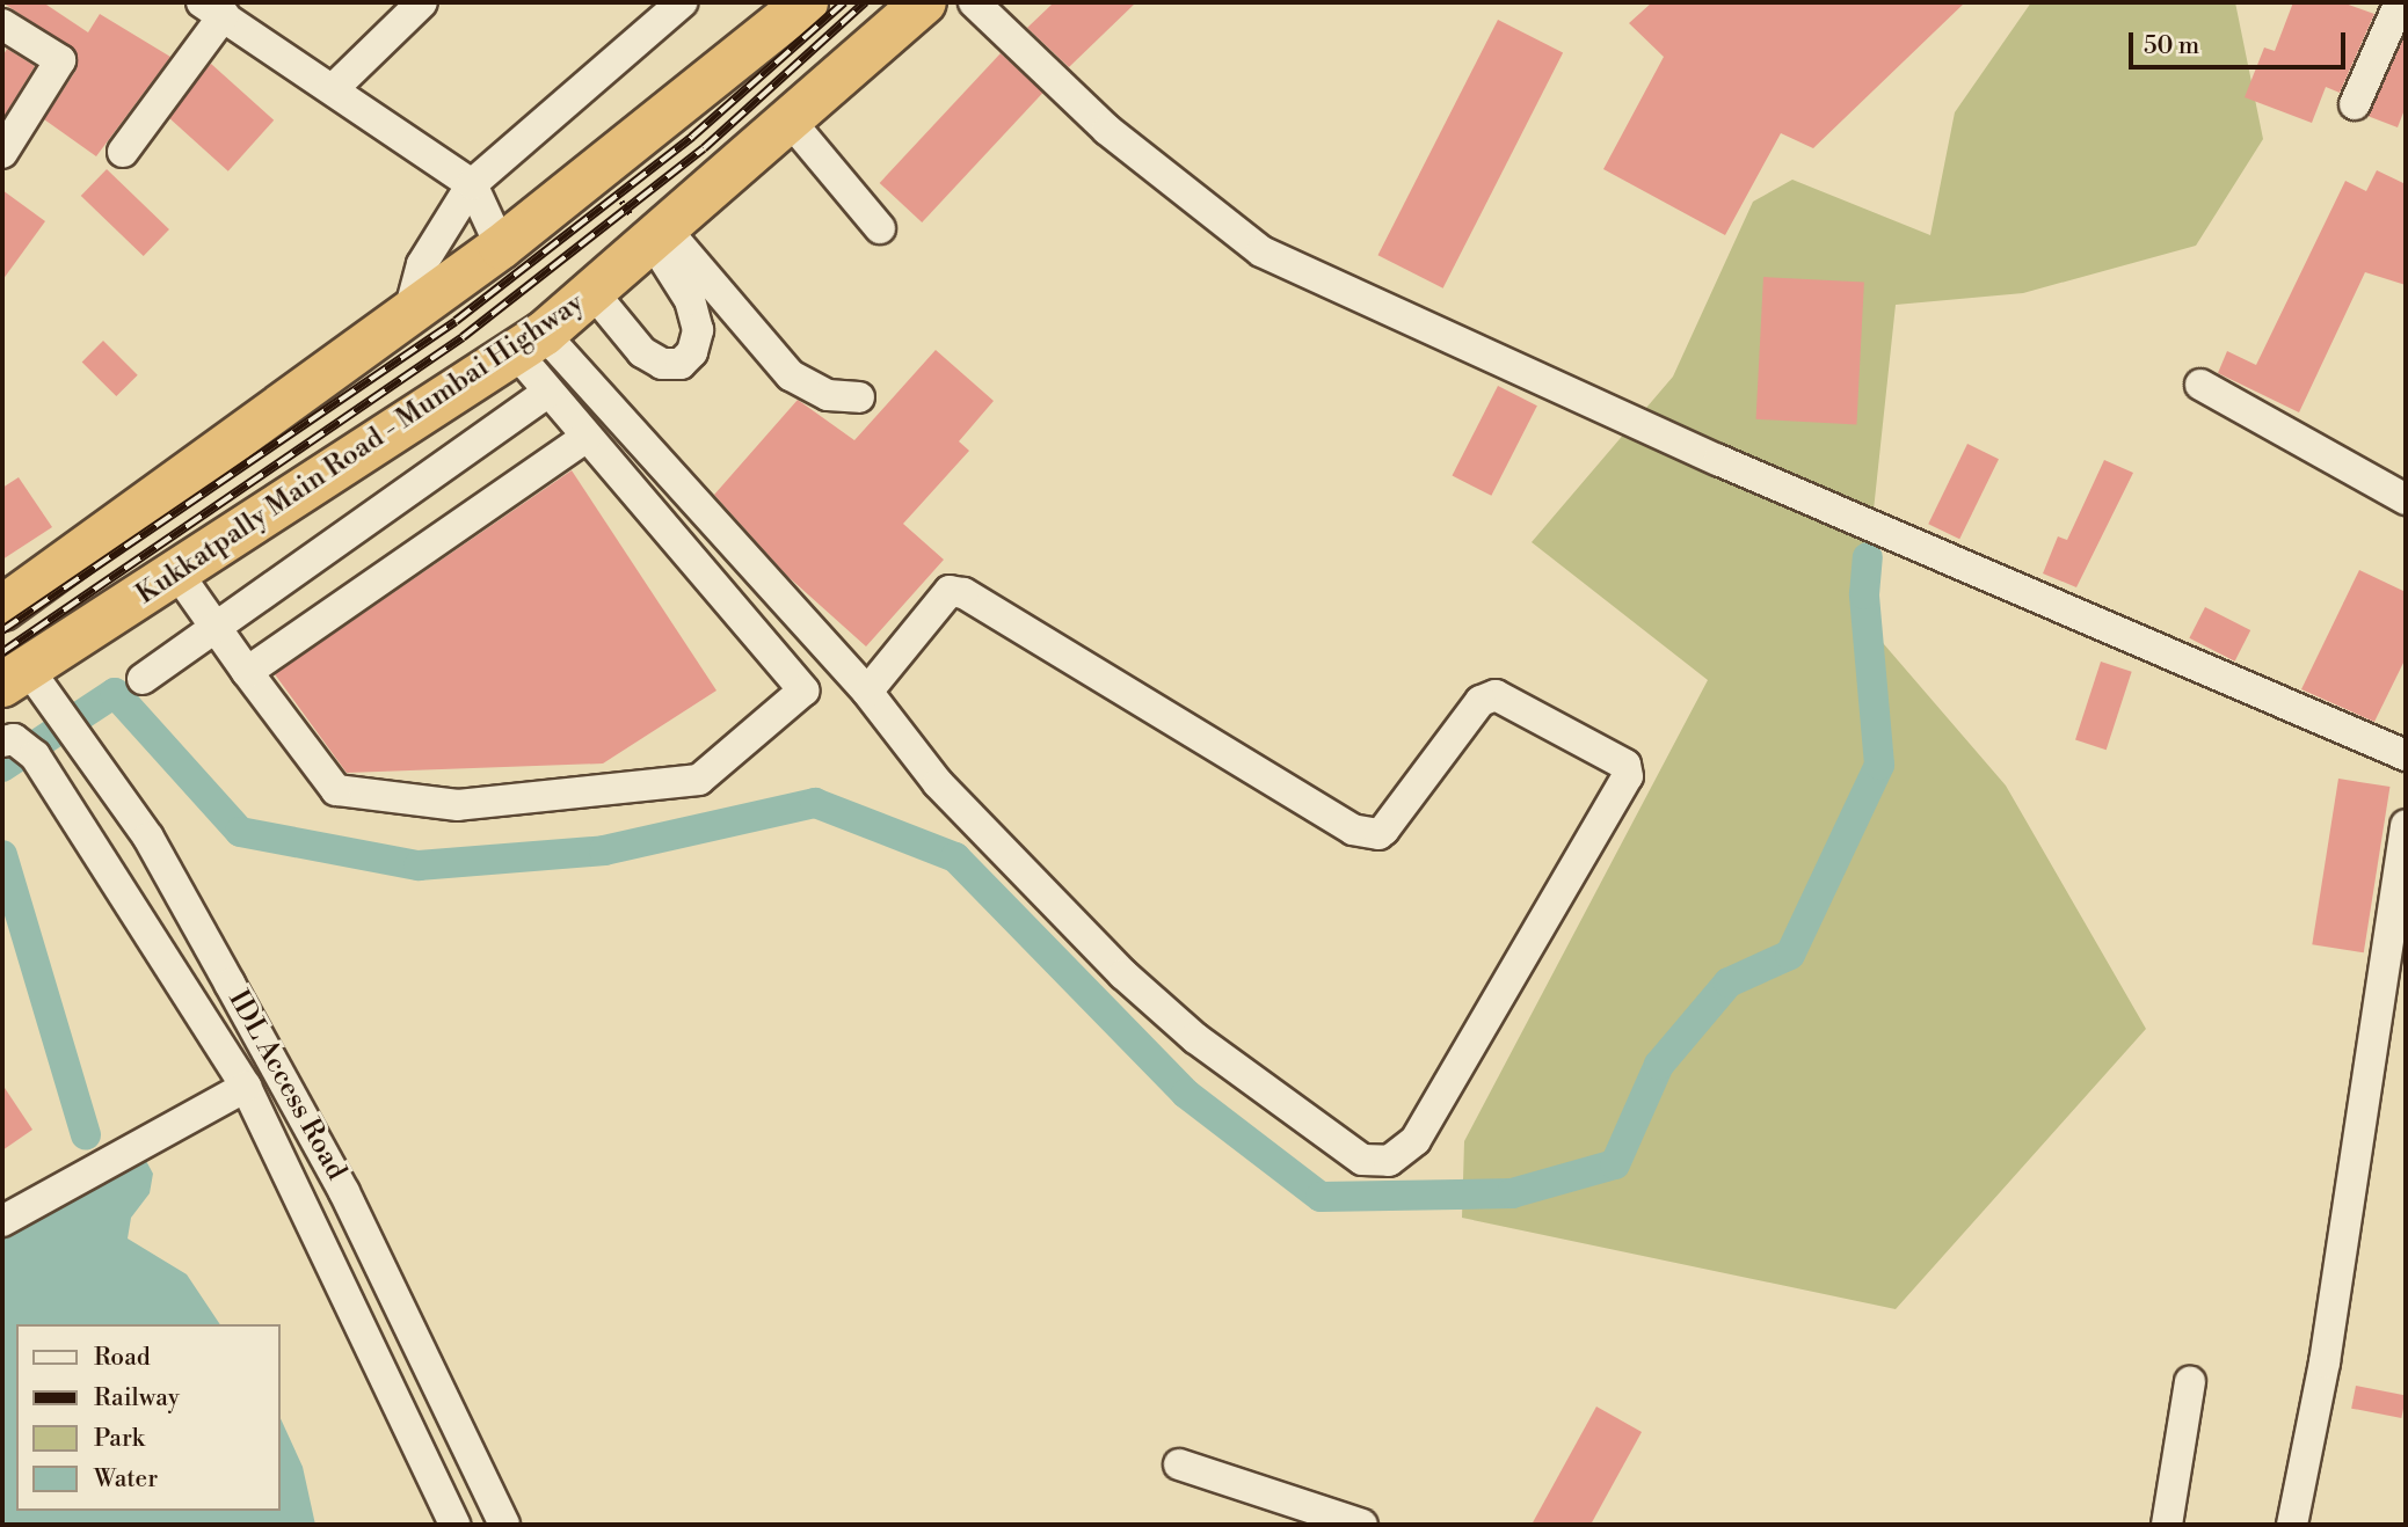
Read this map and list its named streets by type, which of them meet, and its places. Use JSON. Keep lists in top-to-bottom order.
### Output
{
  "streets": {
    "highway": ["Kukkatpally Main Road - Mumbai Highway"],
    "street": ["IDL Access Road"]
  },
  "crossings": [
    ["Kukkatpally Main Road - Mumbai Highway", "IDL Access Road"]
  ],
  "legend": [
    "Road",
    "Railway",
    "Park",
    "Water"
  ],
  "scale_bar": "50 m"
}
